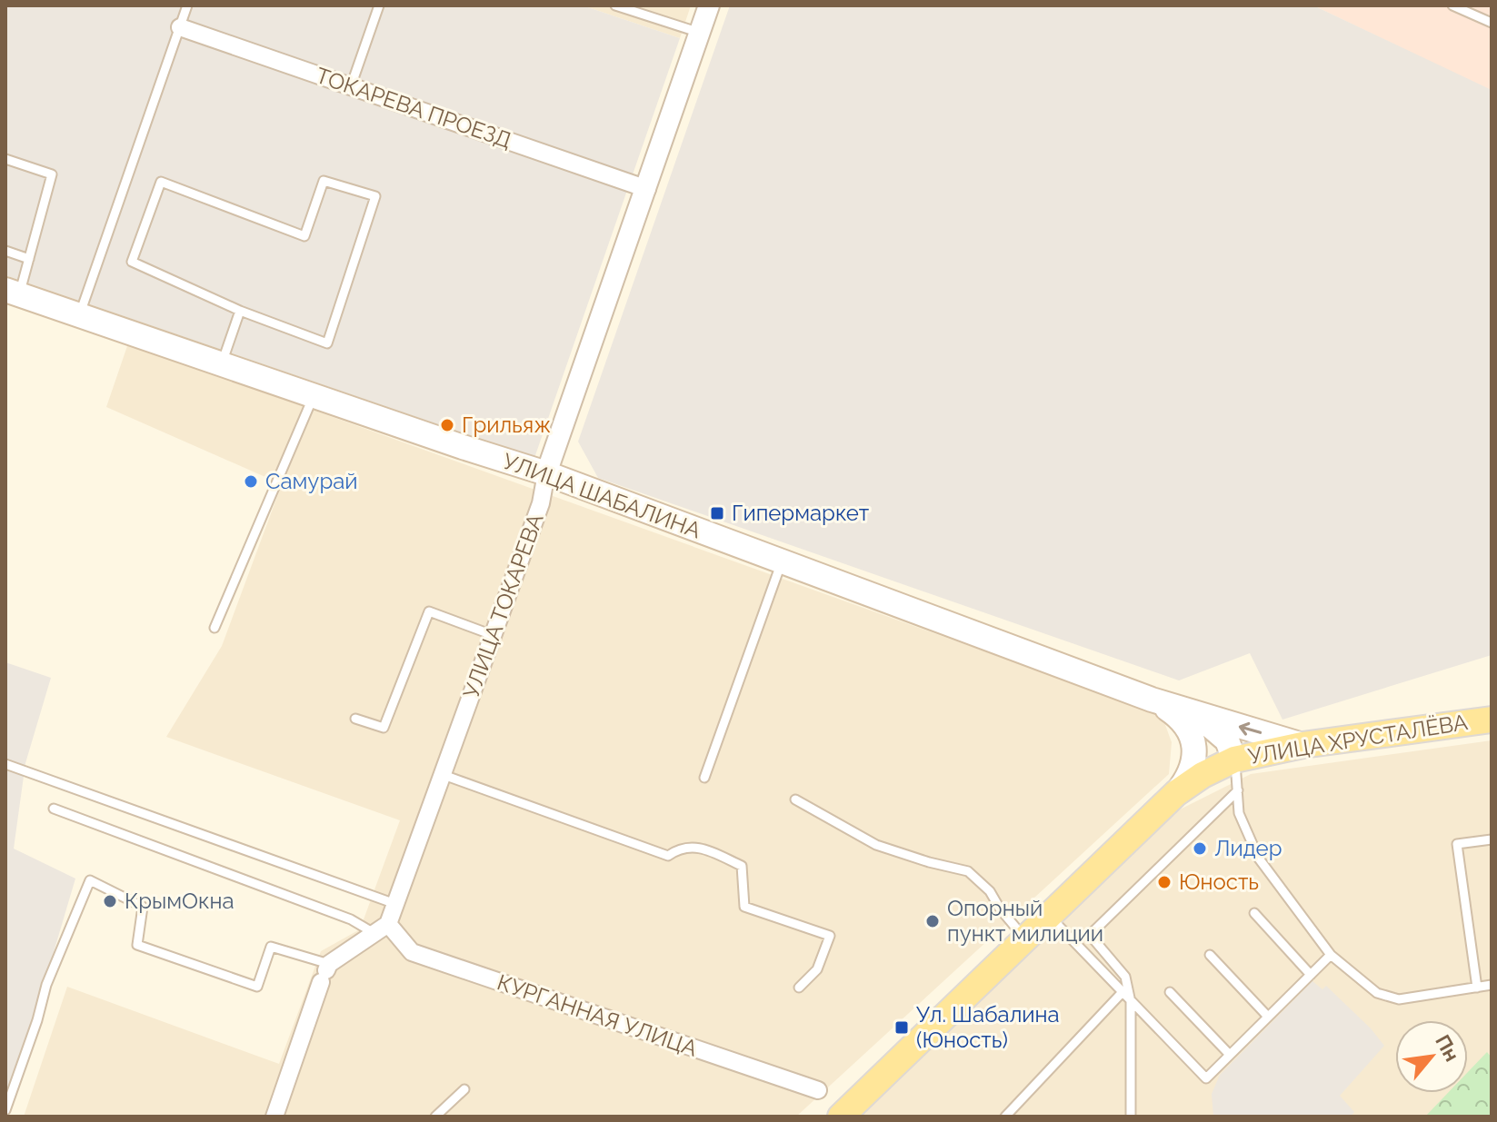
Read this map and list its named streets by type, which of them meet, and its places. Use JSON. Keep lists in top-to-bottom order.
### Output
{
  "streets": {
    "main road": ["УЛИЦА ШАБАЛИНА", "УЛИЦА ХРУСТАЛЁВА"],
    "street": ["ТОКАРЕВА ПРОЕЗД", "УЛИЦА ТОКАРЕВА", "КУРГАННАЯ УЛИЦА"]
  },
  "crossings": [
    ["ТОКАРЕВА ПРОЕЗД", "УЛИЦА ТОКАРЕВА"],
    ["УЛИЦА ШАБАЛИНА", "УЛИЦА ТОКАРЕВА"],
    ["УЛИЦА ШАБАЛИНА", "УЛИЦА ХРУСТАЛЁВА"],
    ["УЛИЦА ТОКАРЕВА", "КУРГАННАЯ УЛИЦА"]
  ],
  "places": {
    "other": [
      "Грильяж",
      "Самурай",
      "Лидер",
      "Юность",
      "КрымОкна",
      "Опорный пункт милиции"
    ],
    "transit": ["Гипермаркет", "Ул. Шабалина (Юность)"]
  },
  "north": "top right"
}
